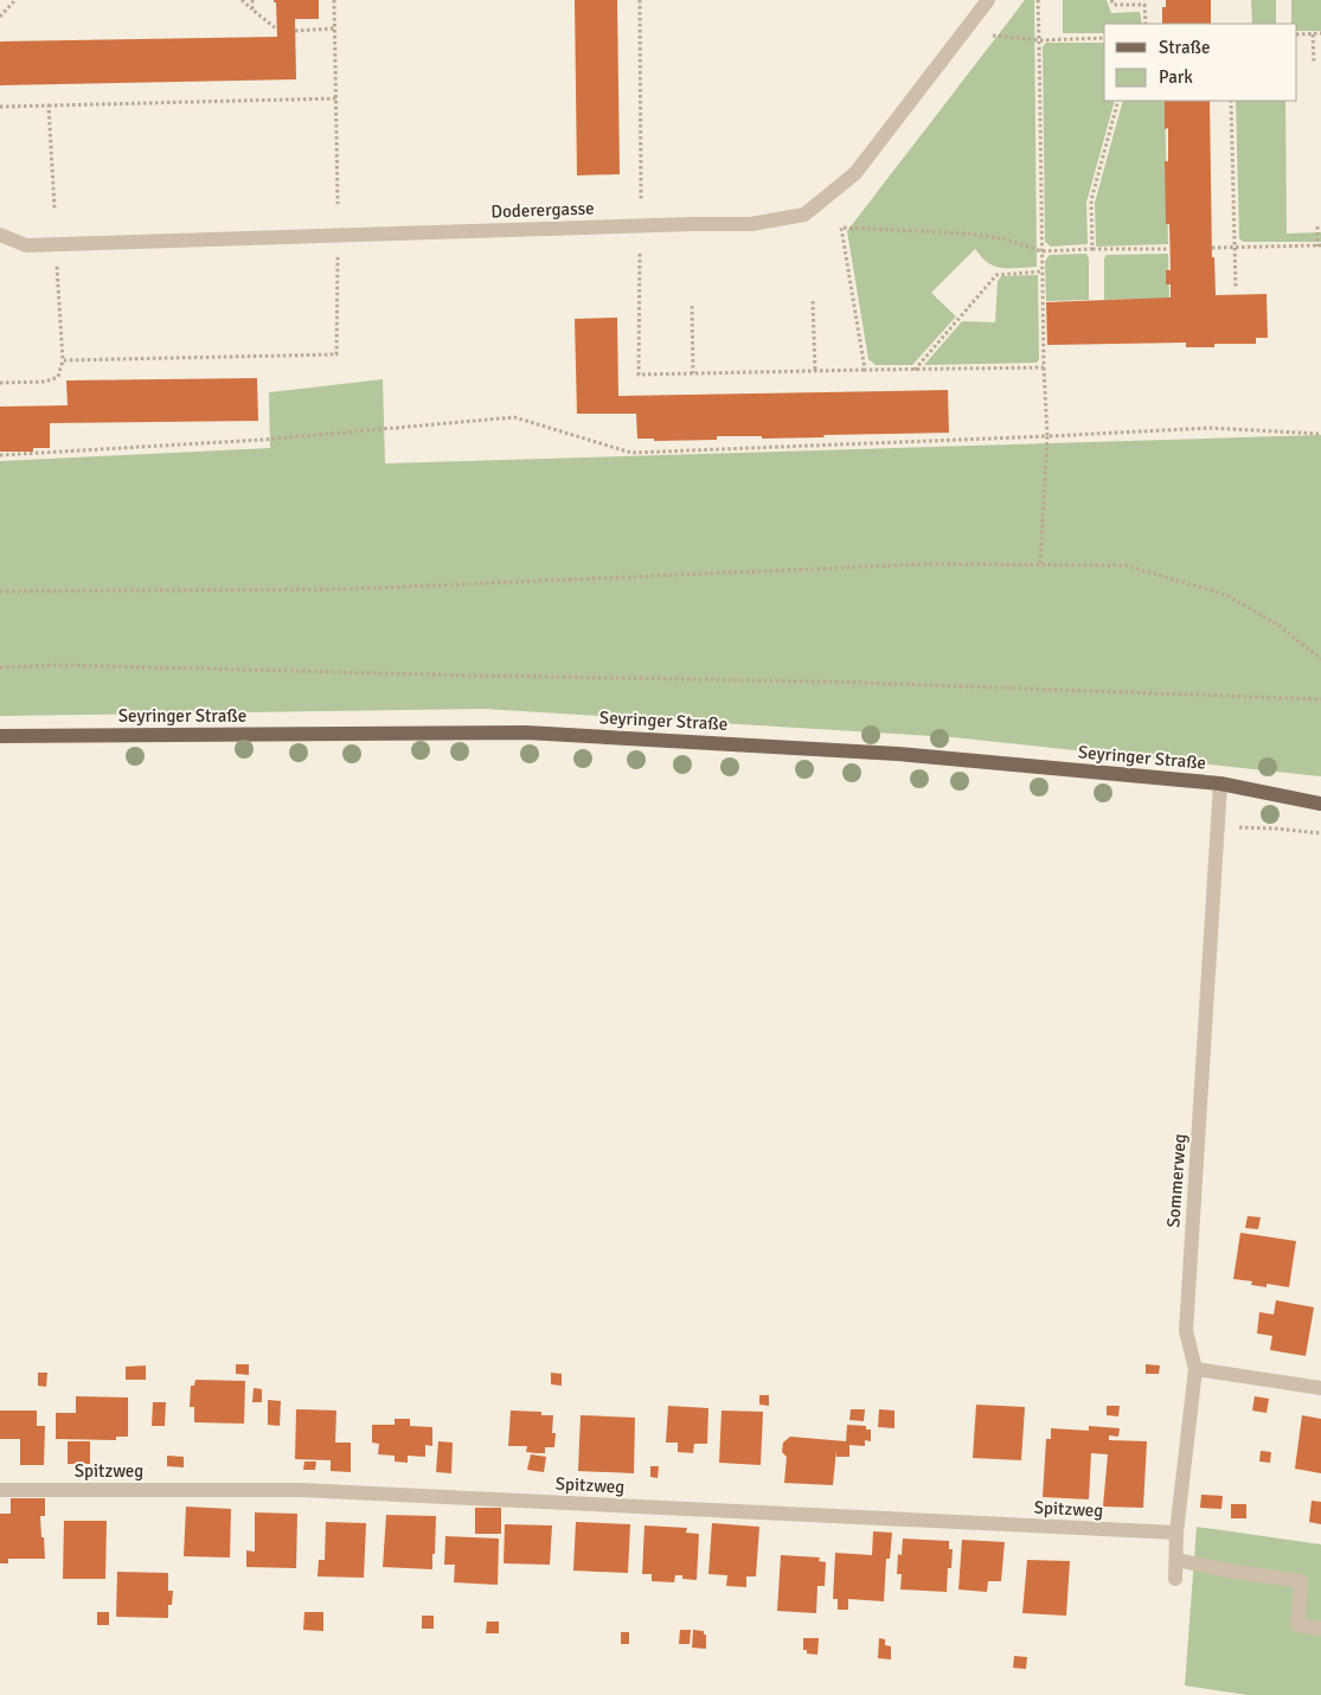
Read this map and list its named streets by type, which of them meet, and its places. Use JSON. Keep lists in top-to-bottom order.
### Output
{
  "streets": {
    "main road": ["Seyringer Straße"],
    "street": ["Doderergasse", "Sommerweg", "Spitzweg"]
  },
  "crossings": [
    ["Seyringer Straße", "Sommerweg"],
    ["Sommerweg", "Spitzweg"]
  ],
  "legend": ["Straße", "Park"]
}
